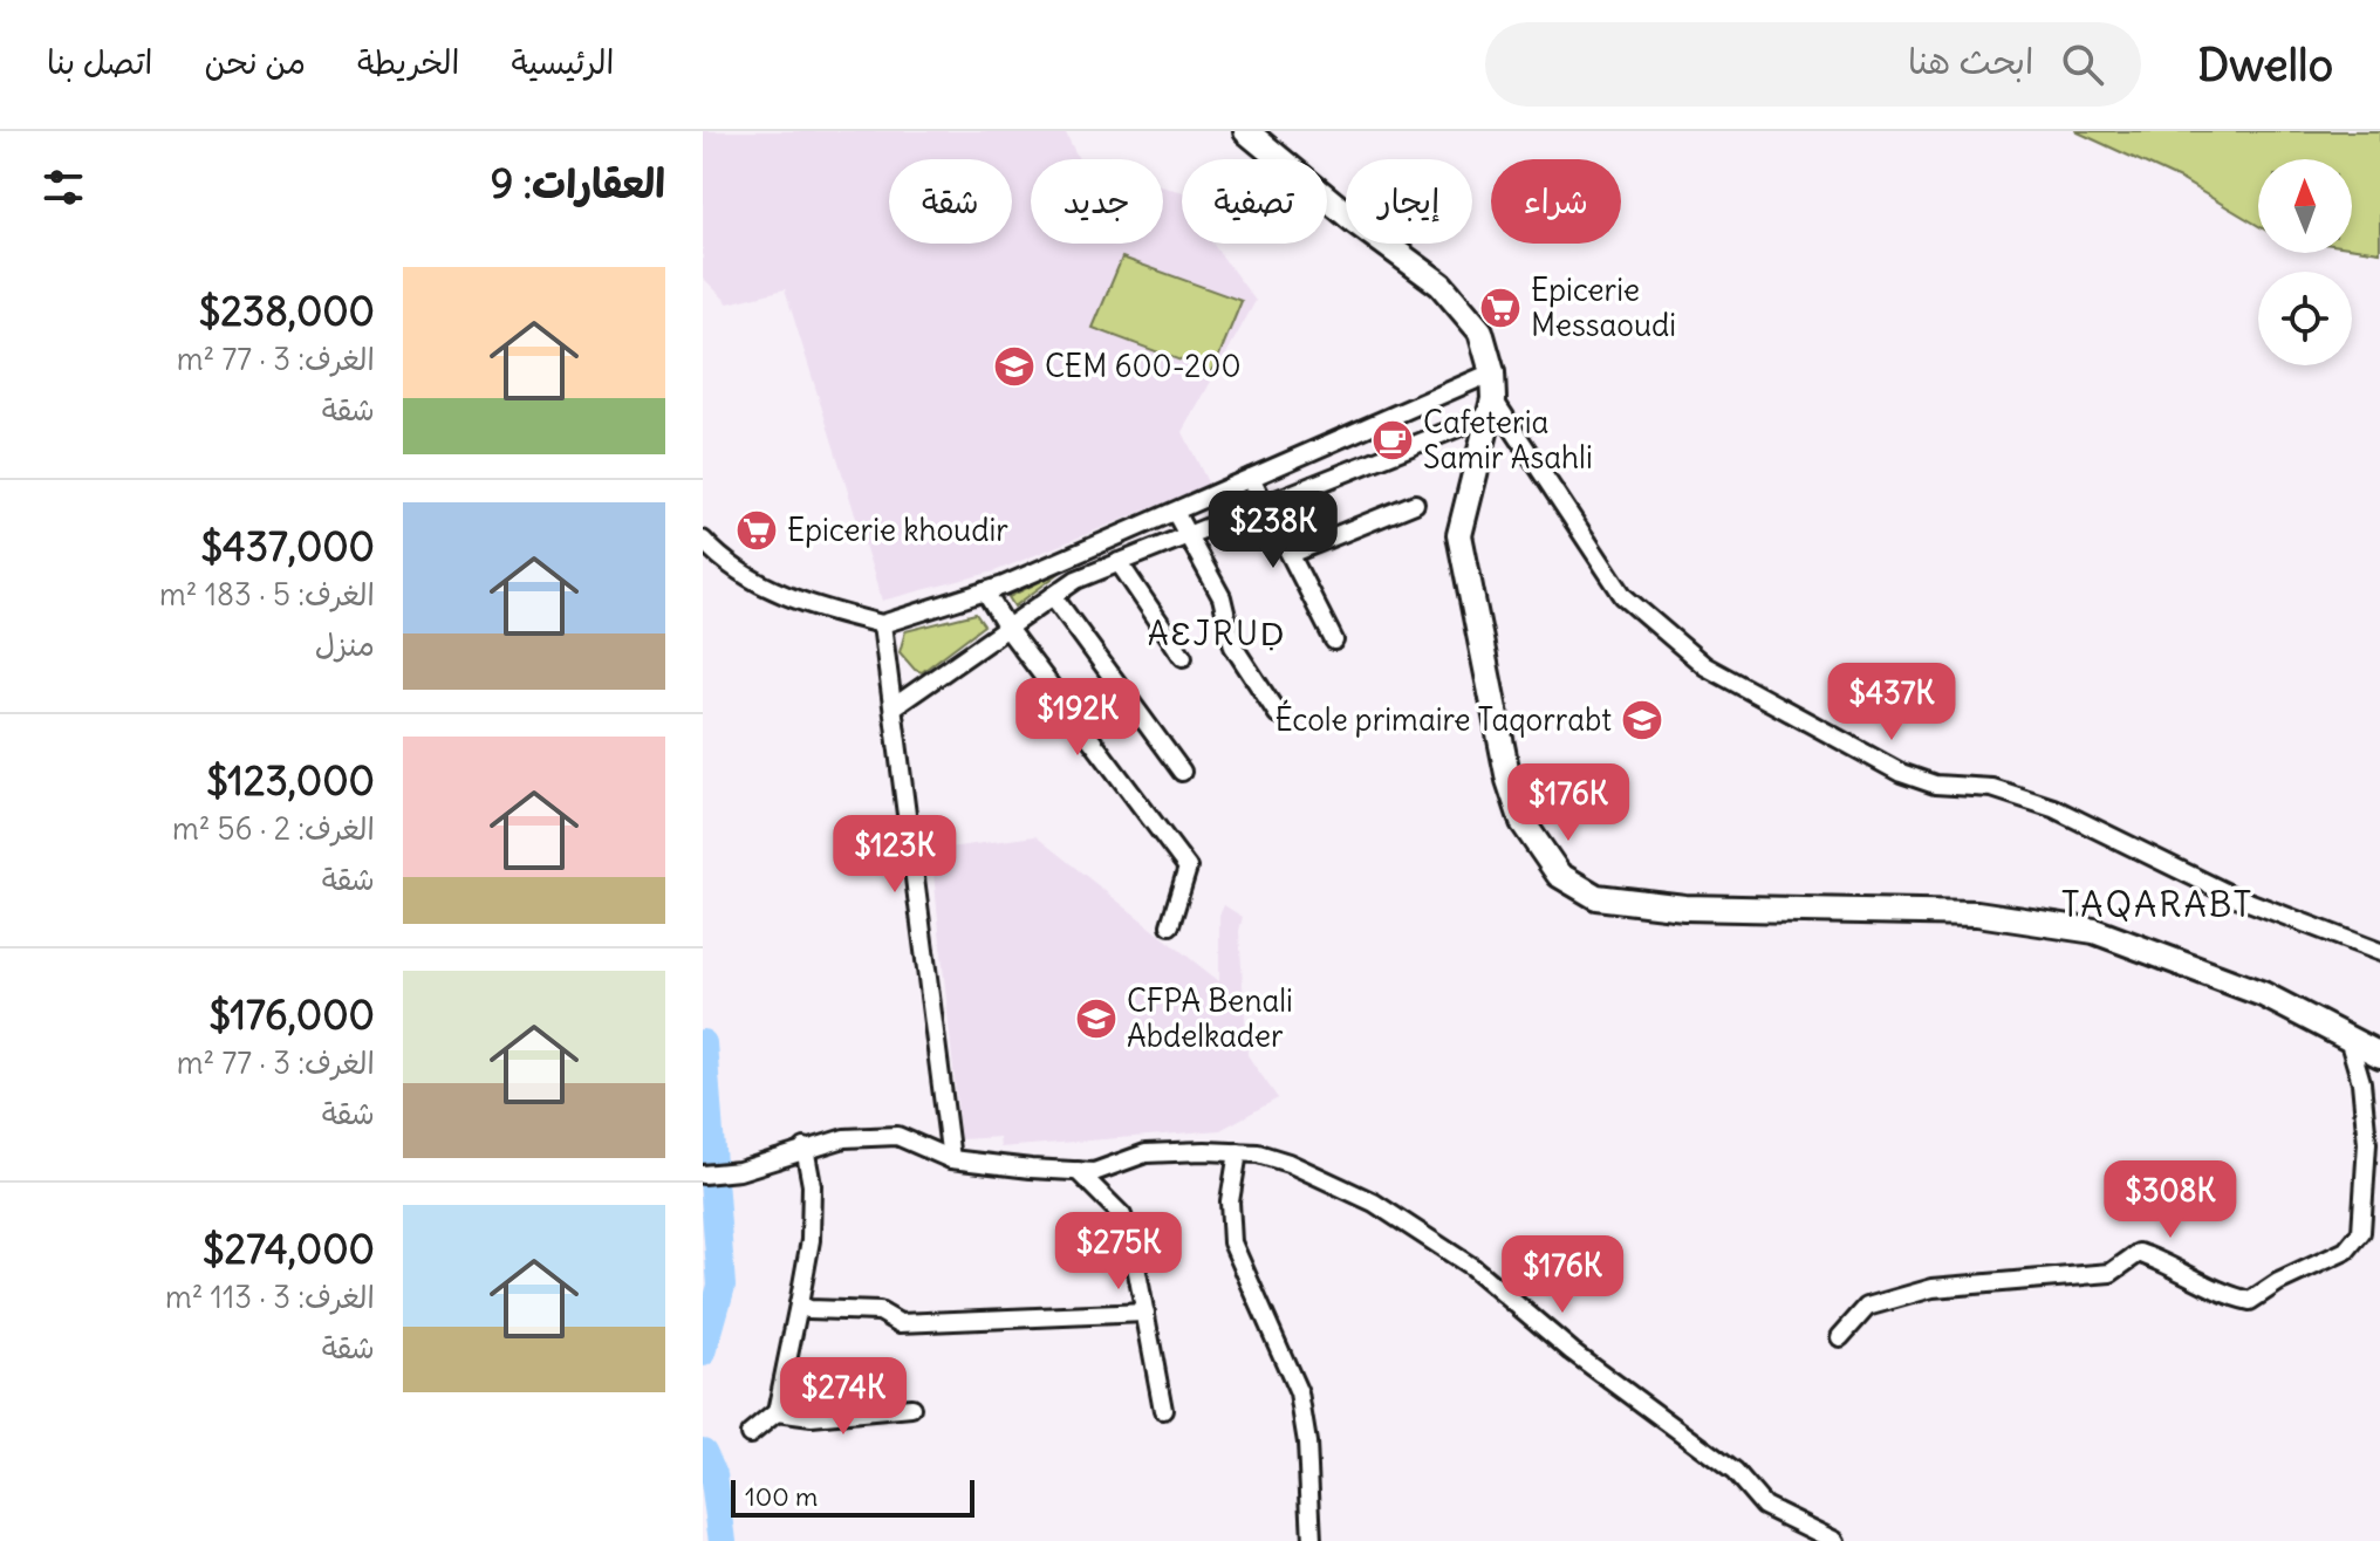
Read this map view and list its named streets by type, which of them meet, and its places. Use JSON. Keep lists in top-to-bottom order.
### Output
{
  "districts": ["AƐJRUḌ", "TAQARABT"],
  "places": {
    "supermarket": ["Epicerie Messaoudi", "Epicerie khoudir"],
    "school or university": ["CEM 600-200", "École primaire Taqorrabt", "CFPA Benali Abdelkader"],
    "cafe": ["Cafeteria Samir Asahli"]
  },
  "scale_bar": "100 m",
  "north": "top",
  "page": {
    "header": "Dwello",
    "search": "ابحث هنا",
    "nav": [
      "الرئيسية",
      "الخريطة",
      "من نحن",
      "اتصل بنا"
    ],
    "heading": "العقارات: 9",
    "chip": [
      "شراء",
      "إيجار",
      "تصفية",
      "جديد",
      "شقة"
    ],
    "list": [
      {
        "name": "$238,000",
        "note": "الغرف: 3 · 77 m² · شقة"
      },
      {
        "name": "$437,000",
        "note": "الغرف: 5 · 183 m² · منزل"
      },
      {
        "name": "$123,000",
        "note": "الغرف: 2 · 56 m² · شقة"
      },
      {
        "name": "$176,000",
        "note": "الغرف: 3 · 77 m² · شقة"
      },
      {
        "name": "$274,000",
        "note": "الغرف: 3 · 113 m² · شقة"
      }
    ],
    "price": [
      "$238K",
      "$437K",
      "$192K",
      "$176K",
      "$123K",
      "$308K",
      "$275K",
      "$176K",
      "$274K"
    ],
    "scale": "100 m"
  }
}
